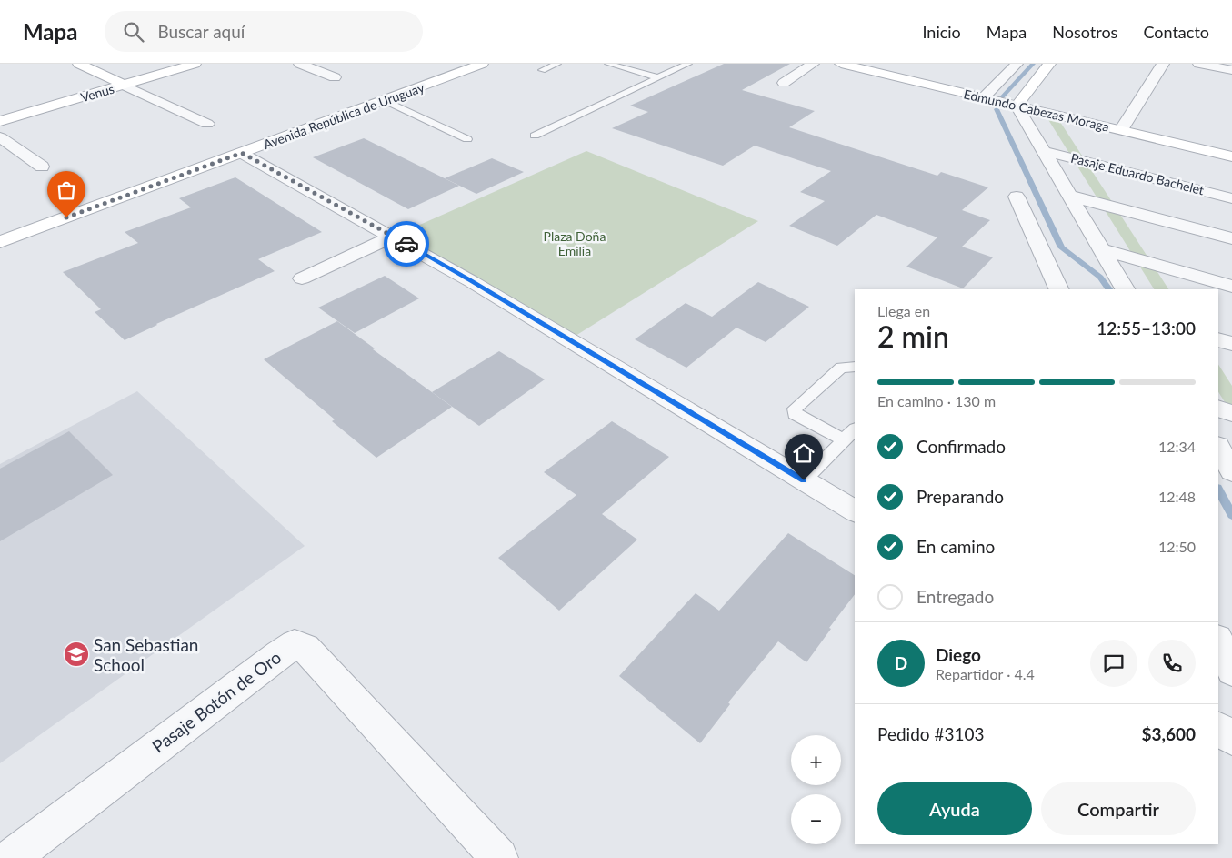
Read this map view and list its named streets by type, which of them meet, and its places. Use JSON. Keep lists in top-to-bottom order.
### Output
{
  "streets": {
    "street": [
      "Venus",
      "Edmundo Cabezas Moraga",
      "Avenida República de Uruguay",
      "Pasaje Eduardo Bachelet",
      "Pasaje Botón de Oro"
    ]
  },
  "parks": ["Plaza Doña Emilia"],
  "places": {
    "school or university": ["San Sebastian School"]
  },
  "page": {
    "header": "Mapa",
    "search": "Buscar aquí",
    "nav": [
      "Inicio",
      "Mapa",
      "Nosotros",
      "Contacto"
    ],
    "heading": ["2 min", "Llega en", "12:55–13:00"],
    "panel": [
      "Diego",
      "Repartidor · 4.4",
      "Pedido #3103",
      "$3,600"
    ],
    "bar": "En camino · 130 m",
    "list": [
      ["Confirmado", "12:34"],
      ["Preparando", "12:48"],
      ["En camino", "12:50"],
      "Entregado"
    ],
    "round": "D",
    "map_buttons": ["+", "−"],
    "buttons": ["Ayuda", "Compartir"]
  }
}
